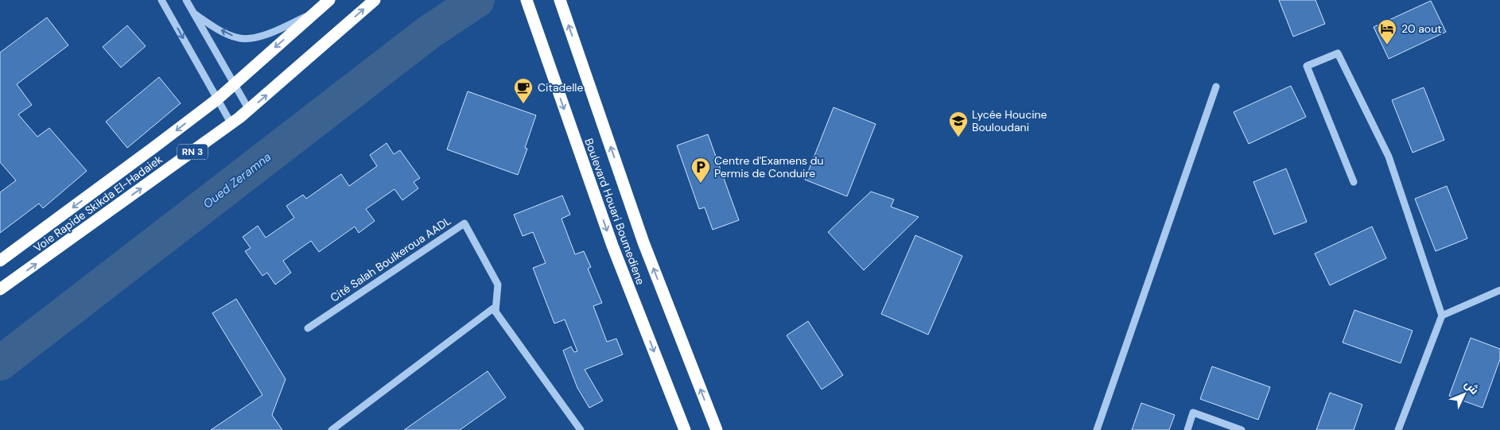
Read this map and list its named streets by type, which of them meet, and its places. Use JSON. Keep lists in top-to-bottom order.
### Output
{
  "streets": {
    "highway": ["RN 3", "Voie Rapide Skikda El-Hadaiek", "Boulevard Houari Boumediene"],
    "street": ["Cité Salah Boulkeroua AADL"]
  },
  "water": ["Oued Zeramna"],
  "places": {
    "hotel": ["20 aout"],
    "cafe": ["Citadelle"],
    "school or university": ["Lycée Houcine Bouloudani"],
    "parking": ["Centre d'Examens du Permis de Conduire"]
  },
  "north": "top right"
}
